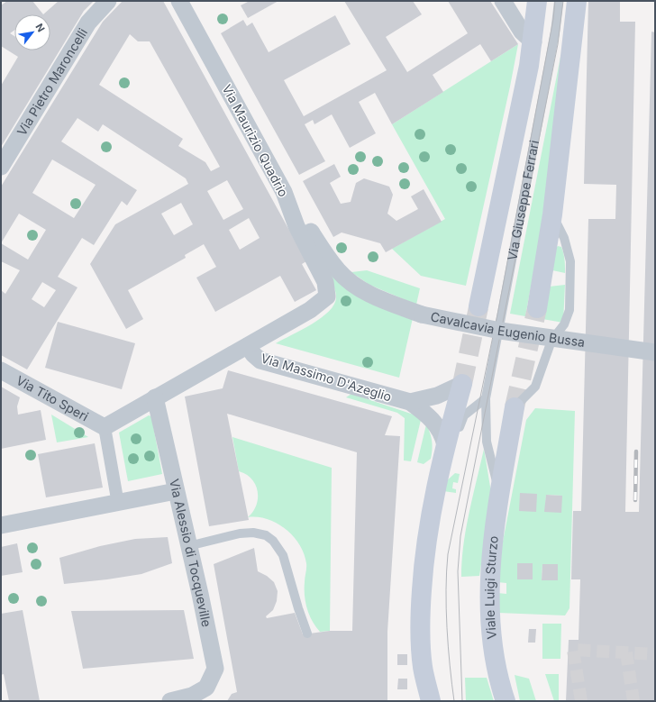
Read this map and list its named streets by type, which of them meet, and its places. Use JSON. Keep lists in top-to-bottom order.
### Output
{
  "streets": {
    "main road": ["Via Giuseppe Ferrari", "Viale Luigi Sturzo"],
    "street": [
      "Via Pietro Maroncelli",
      "Via Maurizio Quadrio",
      "Cavalcavia Eugenio Bussa",
      "Via Massimo D'Azeglio",
      "Via Tito Speri",
      "Via Alessio di Tocqueville"
    ]
  },
  "crossings": [
    ["Via Maurizio Quadrio", "Cavalcavia Eugenio Bussa"],
    ["Via Maurizio Quadrio", "Via Massimo D'Azeglio"],
    ["Via Giuseppe Ferrari", "Viale Luigi Sturzo"],
    ["Via Massimo D'Azeglio", "Via Tito Speri"],
    ["Via Massimo D'Azeglio", "Via Alessio di Tocqueville"]
  ],
  "north": "top right"
}
